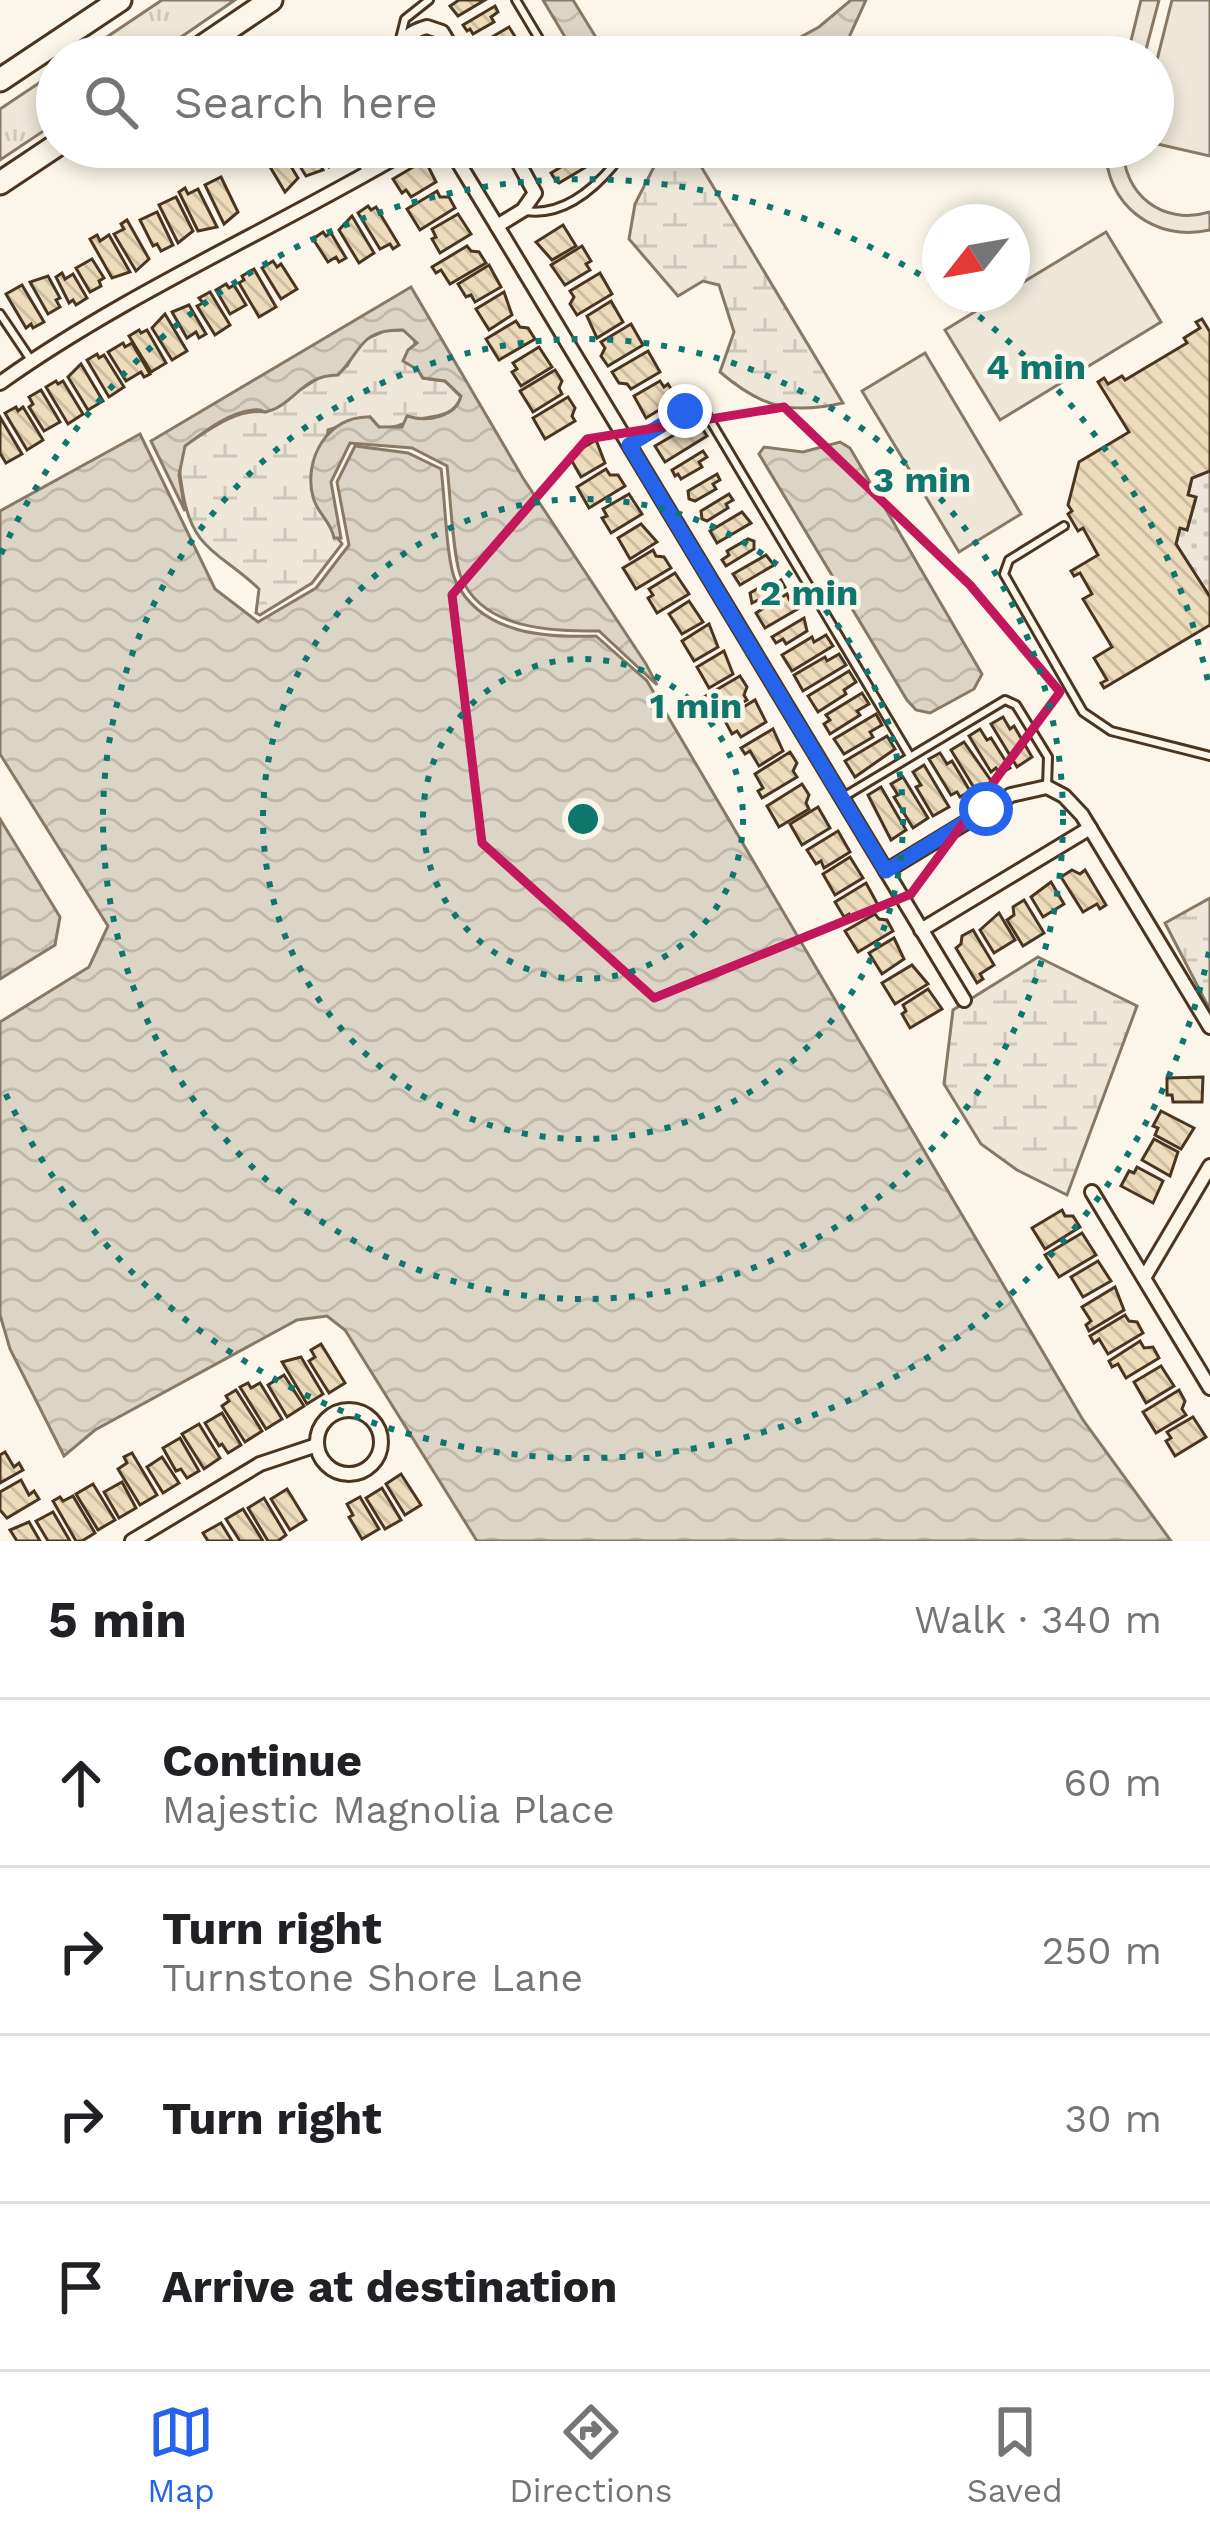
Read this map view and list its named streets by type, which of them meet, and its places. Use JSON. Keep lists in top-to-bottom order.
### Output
{
  "north": "bottom left",
  "page": {
    "search": "Search here",
    "heading": ["5 min", "Walk · 340 m"],
    "list": [
      ["Continue", "Majestic Magnolia Place", "60 m"],
      ["Turn right", "Turnstone Shore Lane", "250 m"],
      ["Turn right", "30 m"],
      "Arrive at destination"
    ],
    "nav": ["Map", "Directions", "Saved"]
  },
  "rings": [
    "4 min",
    "3 min",
    "2 min",
    "1 min"
  ]
}
